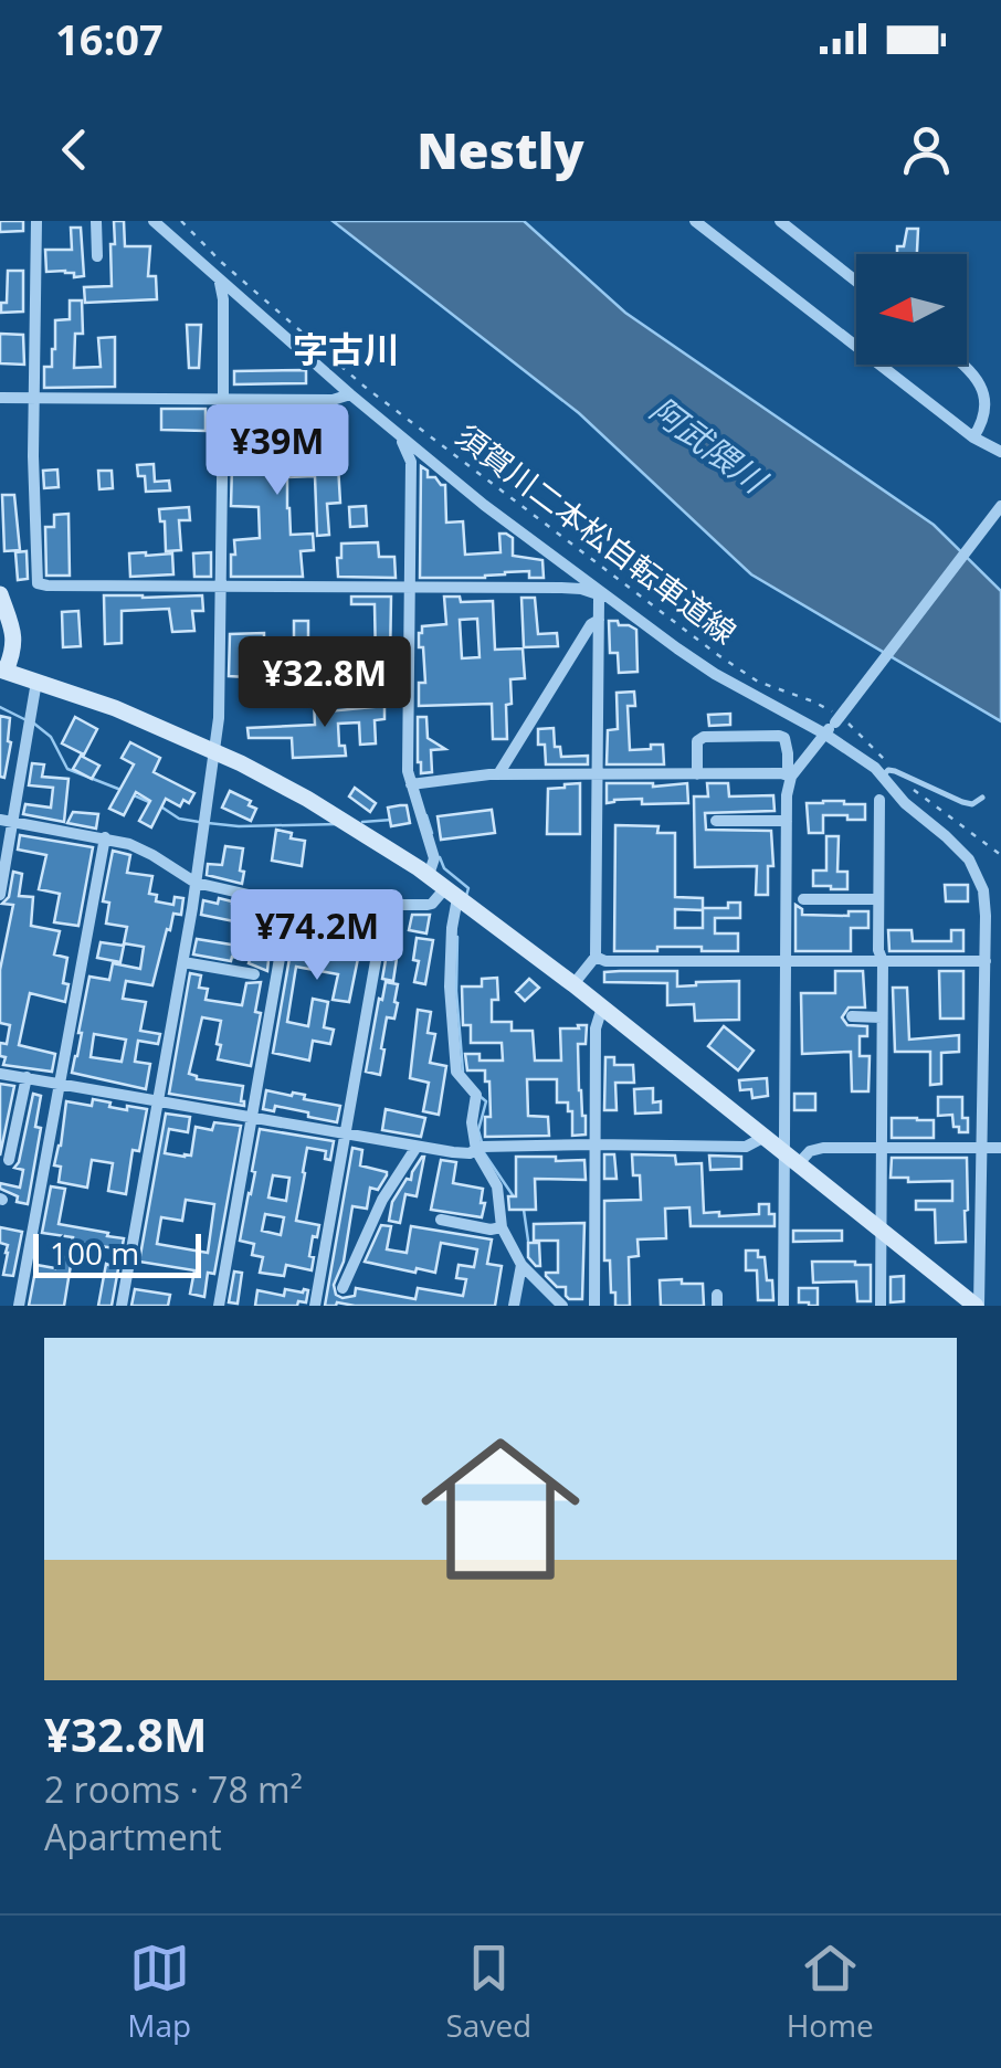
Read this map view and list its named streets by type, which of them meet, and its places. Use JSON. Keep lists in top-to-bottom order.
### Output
{
  "streets": {
    "path": ["須賀川二本松自転車道線"]
  },
  "districts": ["字古川"],
  "water": ["阿武隈川"],
  "scale_bar": "100 m",
  "north": "left",
  "page": {
    "status": "16:07",
    "header": "Nestly",
    "price": ["¥39M", "¥32.8M", "¥74.2M"],
    "scale": "100 m",
    "list": [
      {
        "name": "¥32.8M",
        "note": "2 rooms · 78 m² · Apartment"
      }
    ],
    "tabs": ["Map", "Saved", "Home"]
  }
}
